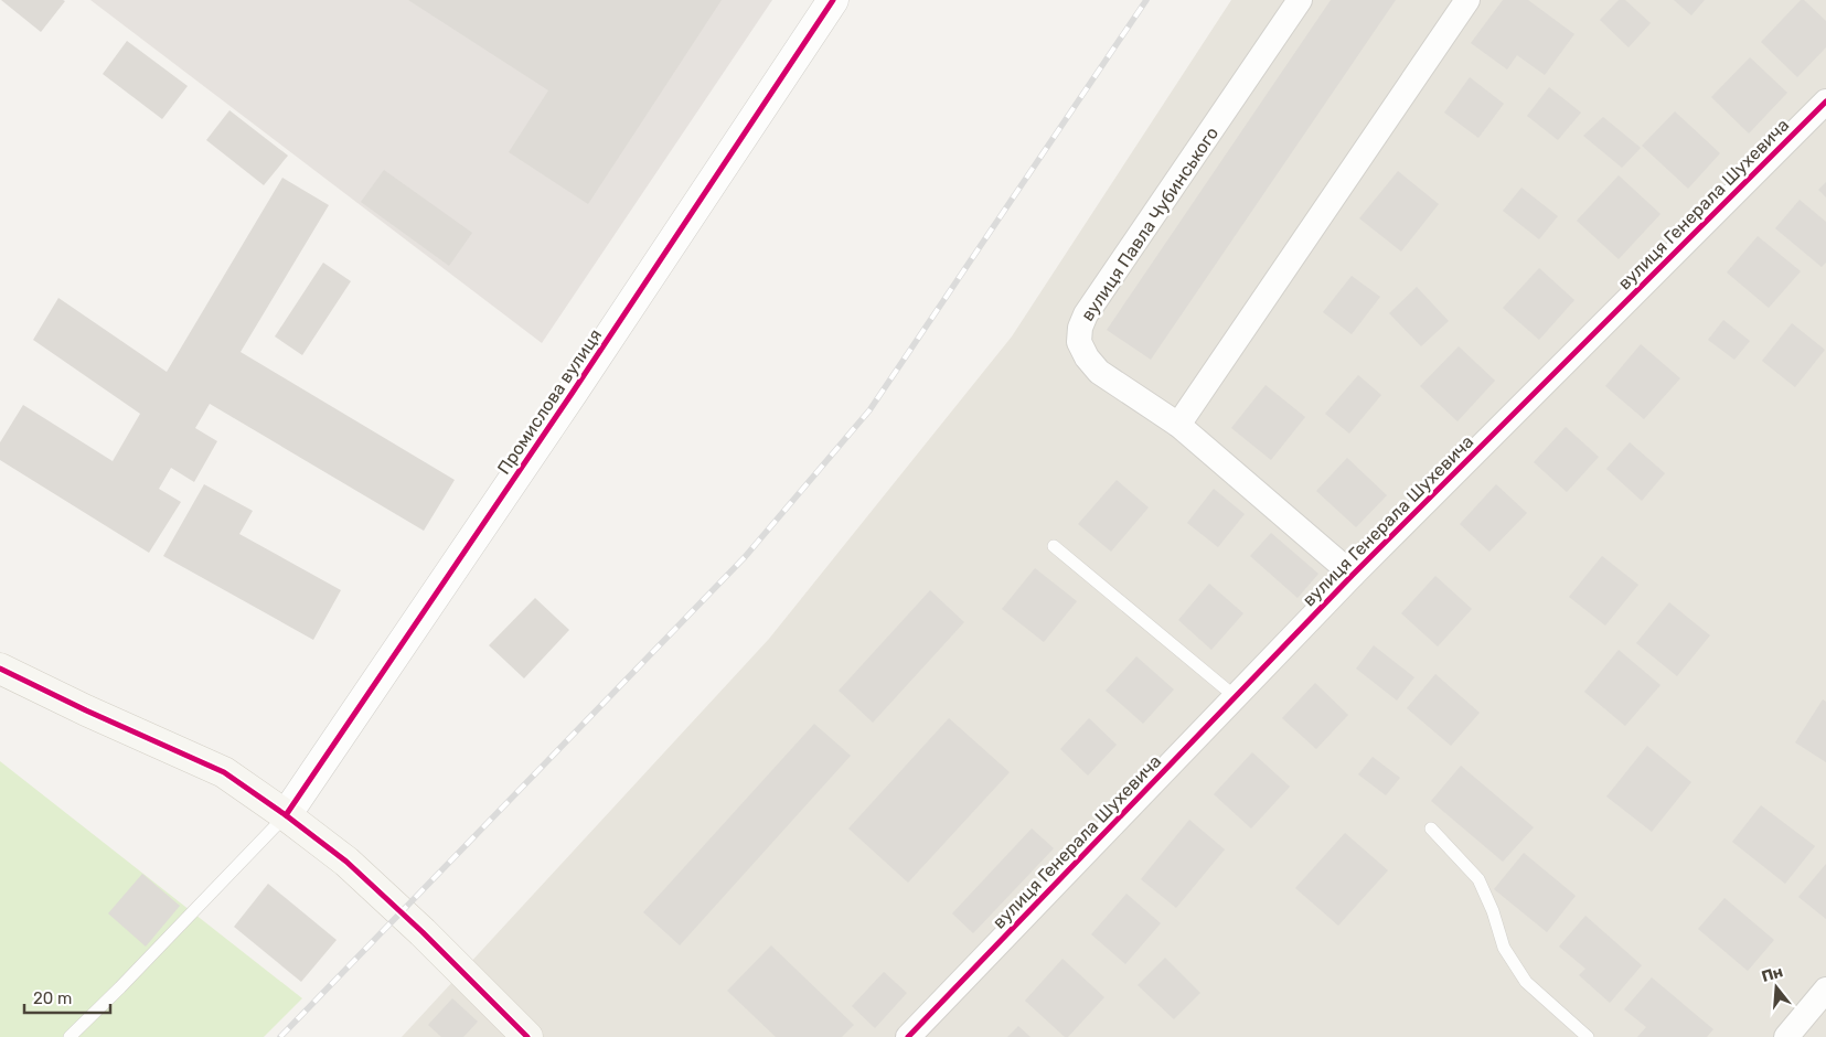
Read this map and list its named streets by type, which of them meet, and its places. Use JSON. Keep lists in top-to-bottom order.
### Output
{
  "streets": {
    "street": ["вулиця Генерала Шухевича", "вулиця Павла Чубинського", "Промислова вулиця"]
  },
  "crossings": [
    ["вулиця Генерала Шухевича", "вулиця Павла Чубинського"]
  ],
  "scale_bar": "20 m",
  "north": "top"
}
